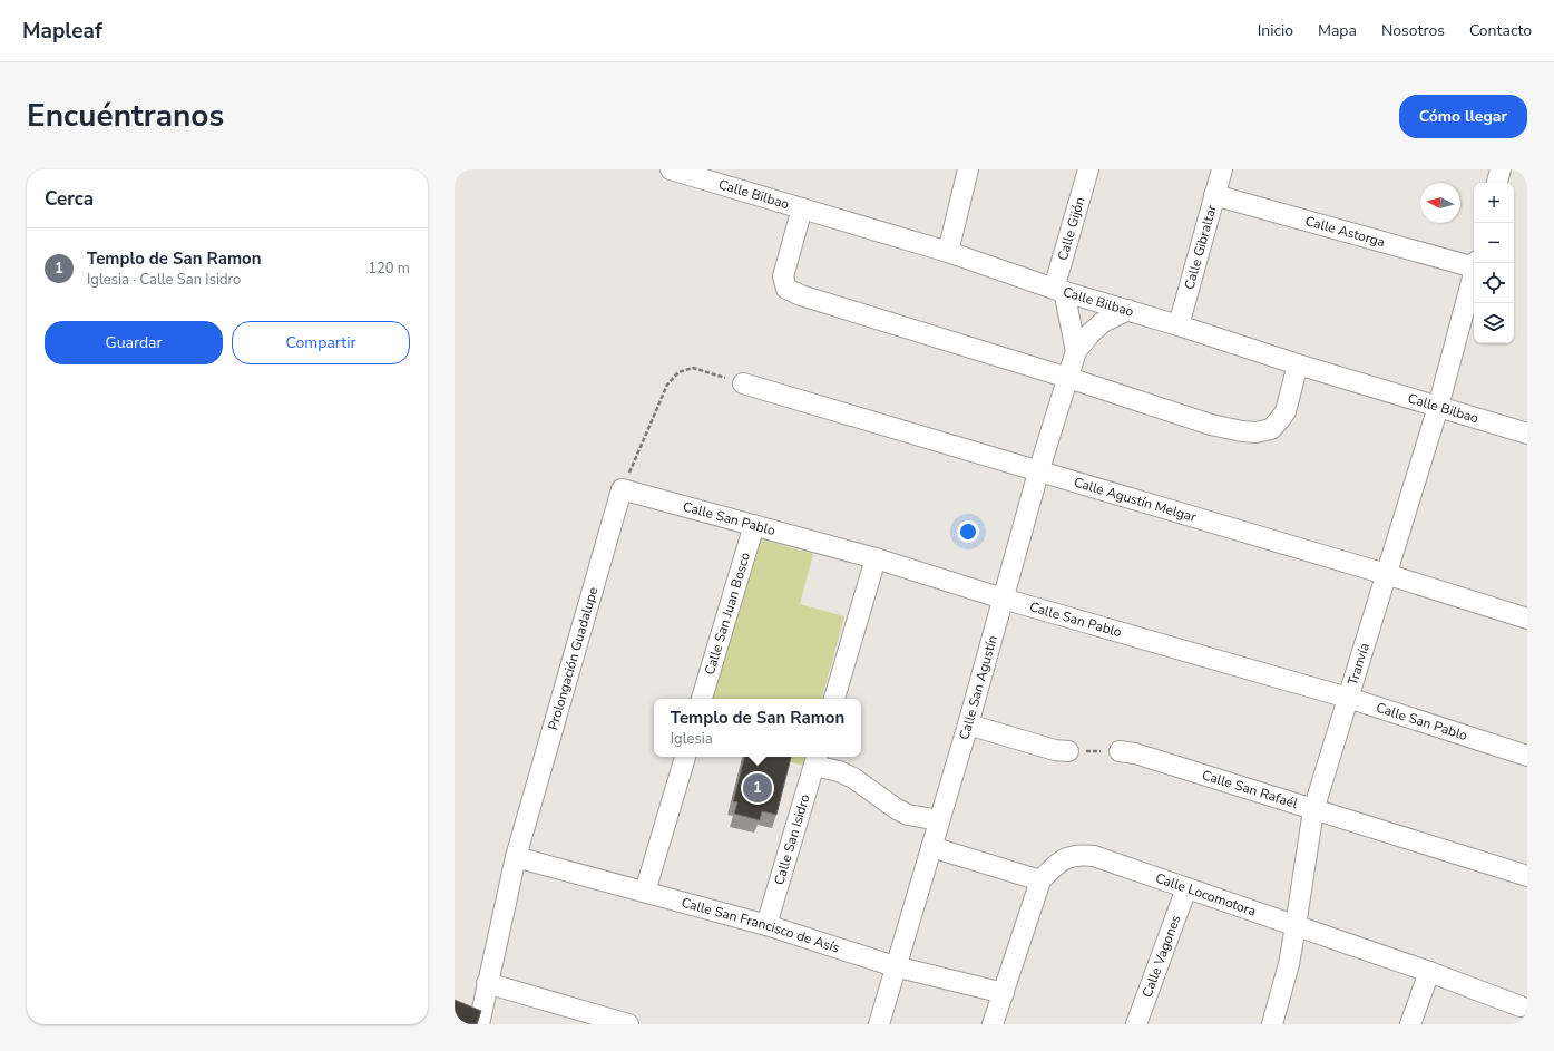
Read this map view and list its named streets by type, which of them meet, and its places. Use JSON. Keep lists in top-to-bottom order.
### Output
{
  "streets": {
    "street": [
      "Calle Bilbao",
      "Calle Gijón",
      "Calle Astorga",
      "Calle Gibraltar",
      "Calle Agustín Melgar",
      "Calle San Pablo",
      "Calle San Juan Bosco",
      "Prolongación Guadalupe",
      "Tranvía",
      "Calle San Agustín",
      "Calle San Rafaél",
      "Calle San Isidro",
      "Calle Locomotora",
      "Calle San Francisco de Asís",
      "Calle Vagones"
    ]
  },
  "crossings": [
    ["Calle Bilbao", "Calle Gijón"],
    ["Calle Bilbao", "Calle Gibraltar"],
    ["Calle Bilbao", "Tranvía"],
    ["Calle Bilbao", "Calle San Agustín"],
    ["Calle Gijón", "Calle San Agustín"],
    ["Calle Astorga", "Calle Gibraltar"],
    ["Calle Agustín Melgar", "Tranvía"],
    ["Calle Agustín Melgar", "Calle San Agustín"],
    ["Calle San Pablo", "Calle San Juan Bosco"],
    ["Calle San Pablo", "Prolongación Guadalupe"],
    ["Calle San Pablo", "Tranvía"],
    ["Calle San Pablo", "Calle San Agustín"],
    ["Prolongación Guadalupe", "Calle San Francisco de Asís"],
    ["Tranvía", "Calle San Rafaél"],
    ["Tranvía", "Calle Locomotora"],
    ["Calle San Agustín", "Calle San Francisco de Asís"],
    ["Calle San Isidro", "Calle San Francisco de Asís"],
    ["Calle Locomotora", "Calle San Francisco de Asís"],
    ["Calle Locomotora", "Calle Vagones"]
  ],
  "north": "left",
  "page": {
    "header": "Mapleaf",
    "nav": [
      "Inicio",
      "Mapa",
      "Nosotros",
      "Contacto"
    ],
    "title": "Encuéntranos",
    "buttons": [
      "Cómo llegar",
      ["Guardar", "Compartir"]
    ],
    "heading": "Cerca",
    "map_buttons": ["+", "−"],
    "list": [
      {
        "mark": "1",
        "name": "Templo de San Ramon",
        "note": "Iglesia · Calle San Isidro",
        "value": "120 m"
      }
    ],
    "popup": ["Templo de San Ramon", "Iglesia"],
    "pins": "1"
  }
}
